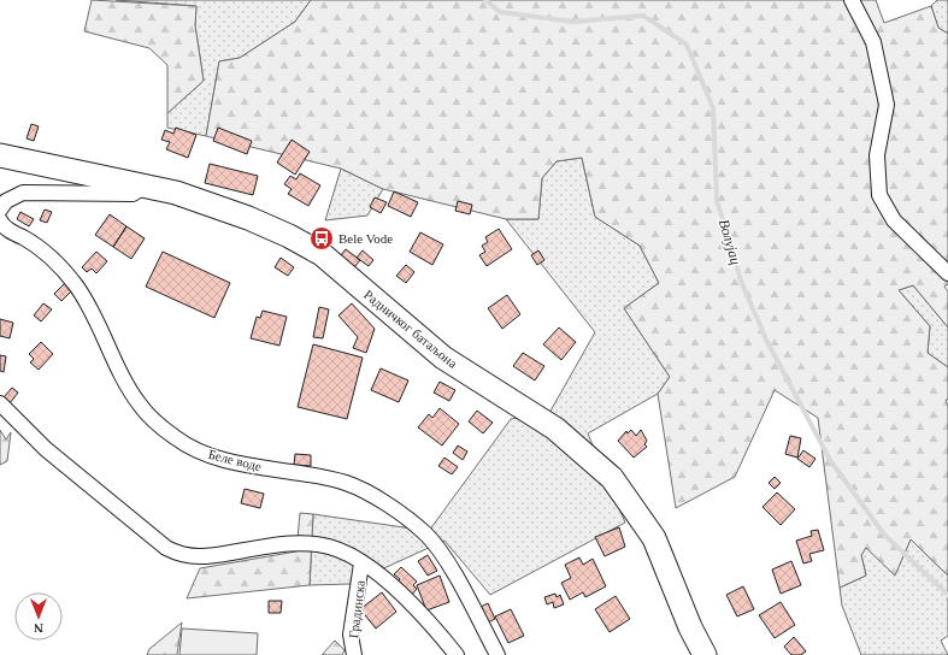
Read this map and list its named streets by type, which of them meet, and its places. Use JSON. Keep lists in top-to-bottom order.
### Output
{
  "streets": {
    "main road": ["Радничког батаљона"],
    "street": ["Беле воде", "Градинска"]
  },
  "water": ["Волујац"],
  "places": {
    "bus stop": ["Bele Vode"]
  },
  "north": "bottom"
}
